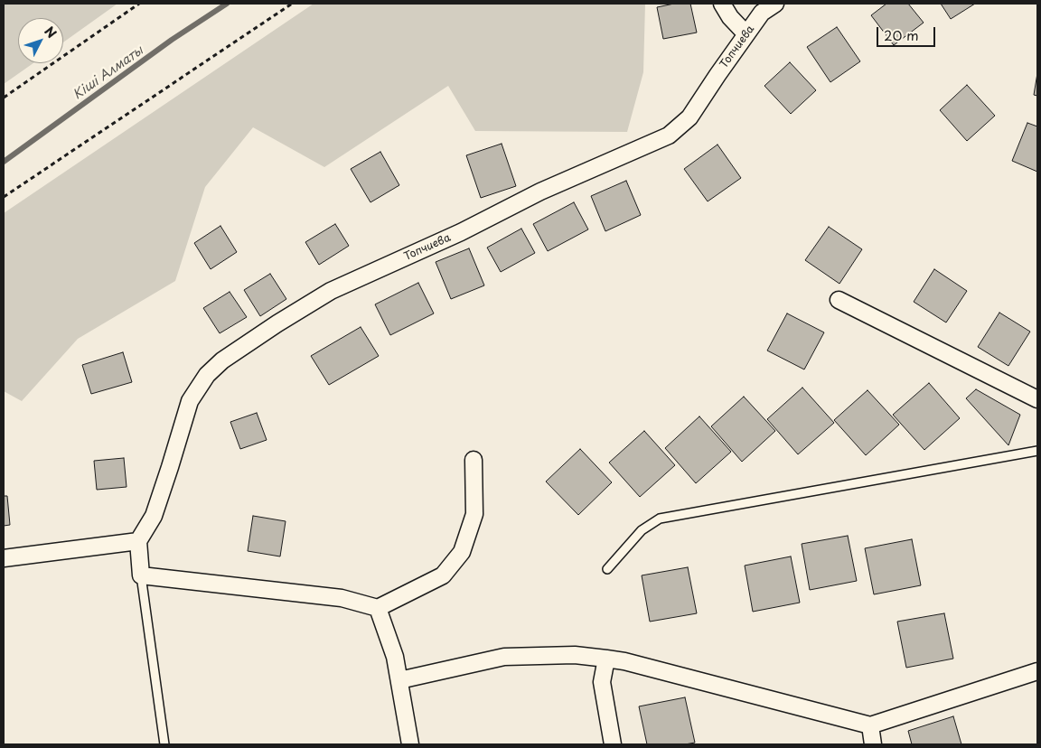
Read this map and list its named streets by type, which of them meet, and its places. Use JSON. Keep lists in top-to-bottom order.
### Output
{
  "streets": {
    "street": ["Топчиева"]
  },
  "water": ["Кіші Алматы"],
  "scale_bar": "20 m",
  "north": "top right"
}
